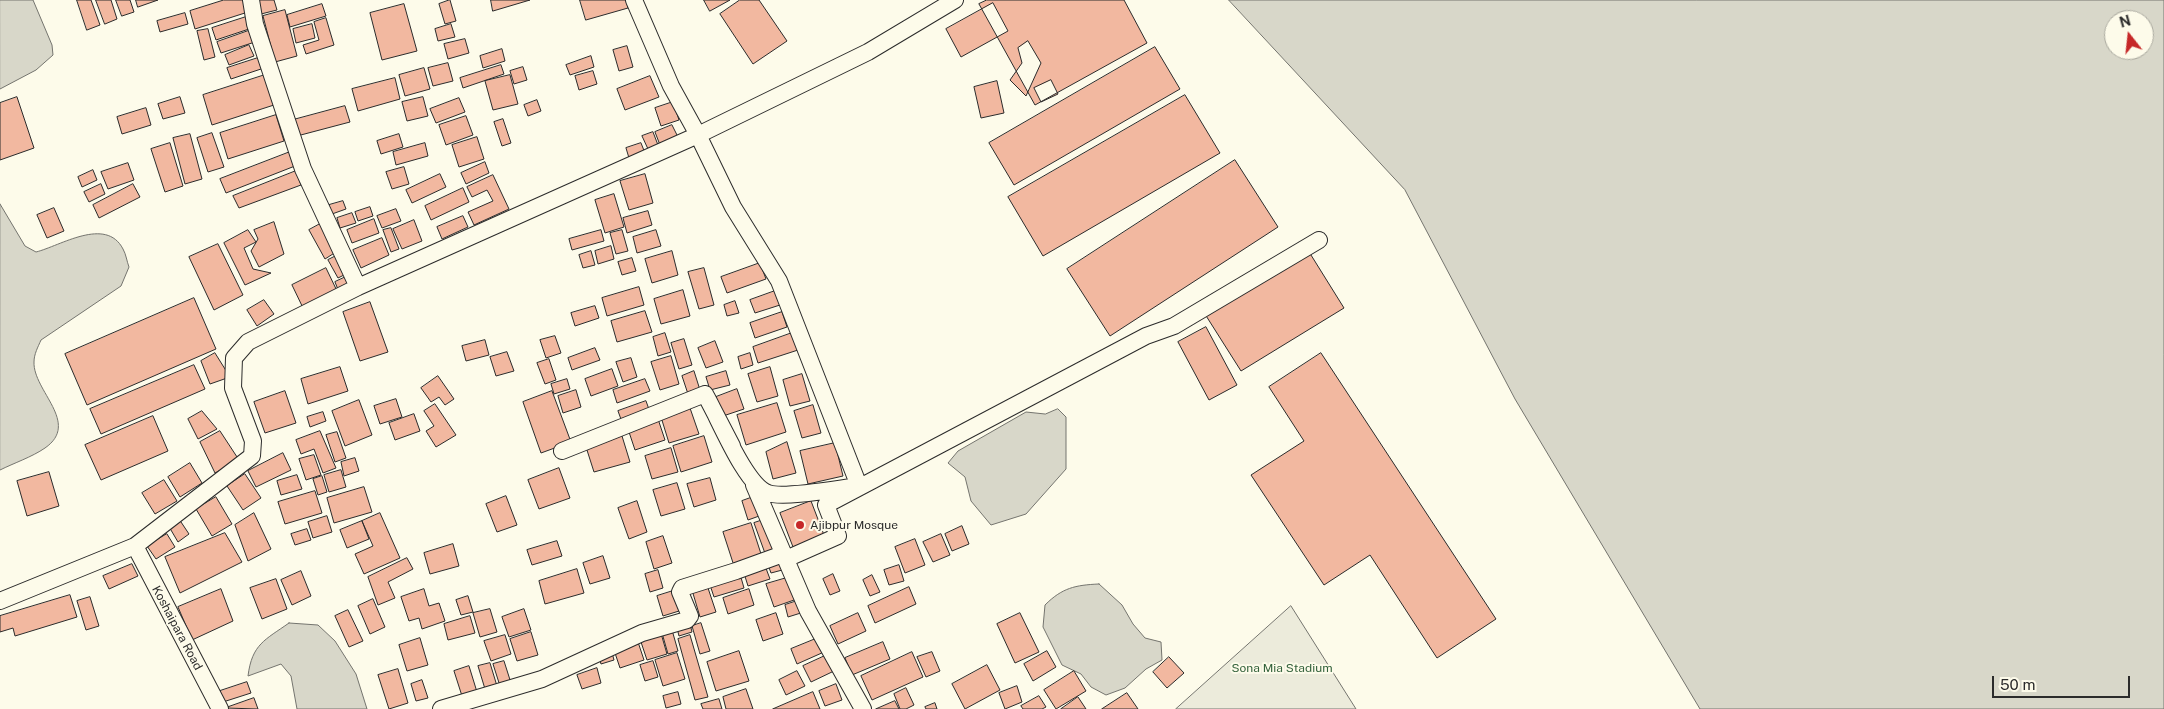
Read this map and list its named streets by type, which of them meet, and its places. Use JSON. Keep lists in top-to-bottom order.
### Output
{
  "streets": {
    "street": ["Koshaipara Road"]
  },
  "parks": ["Sona Mia Stadium"],
  "places": ["Ajibpur Mosque"],
  "scale_bar": "50 m",
  "north": "top"
}
